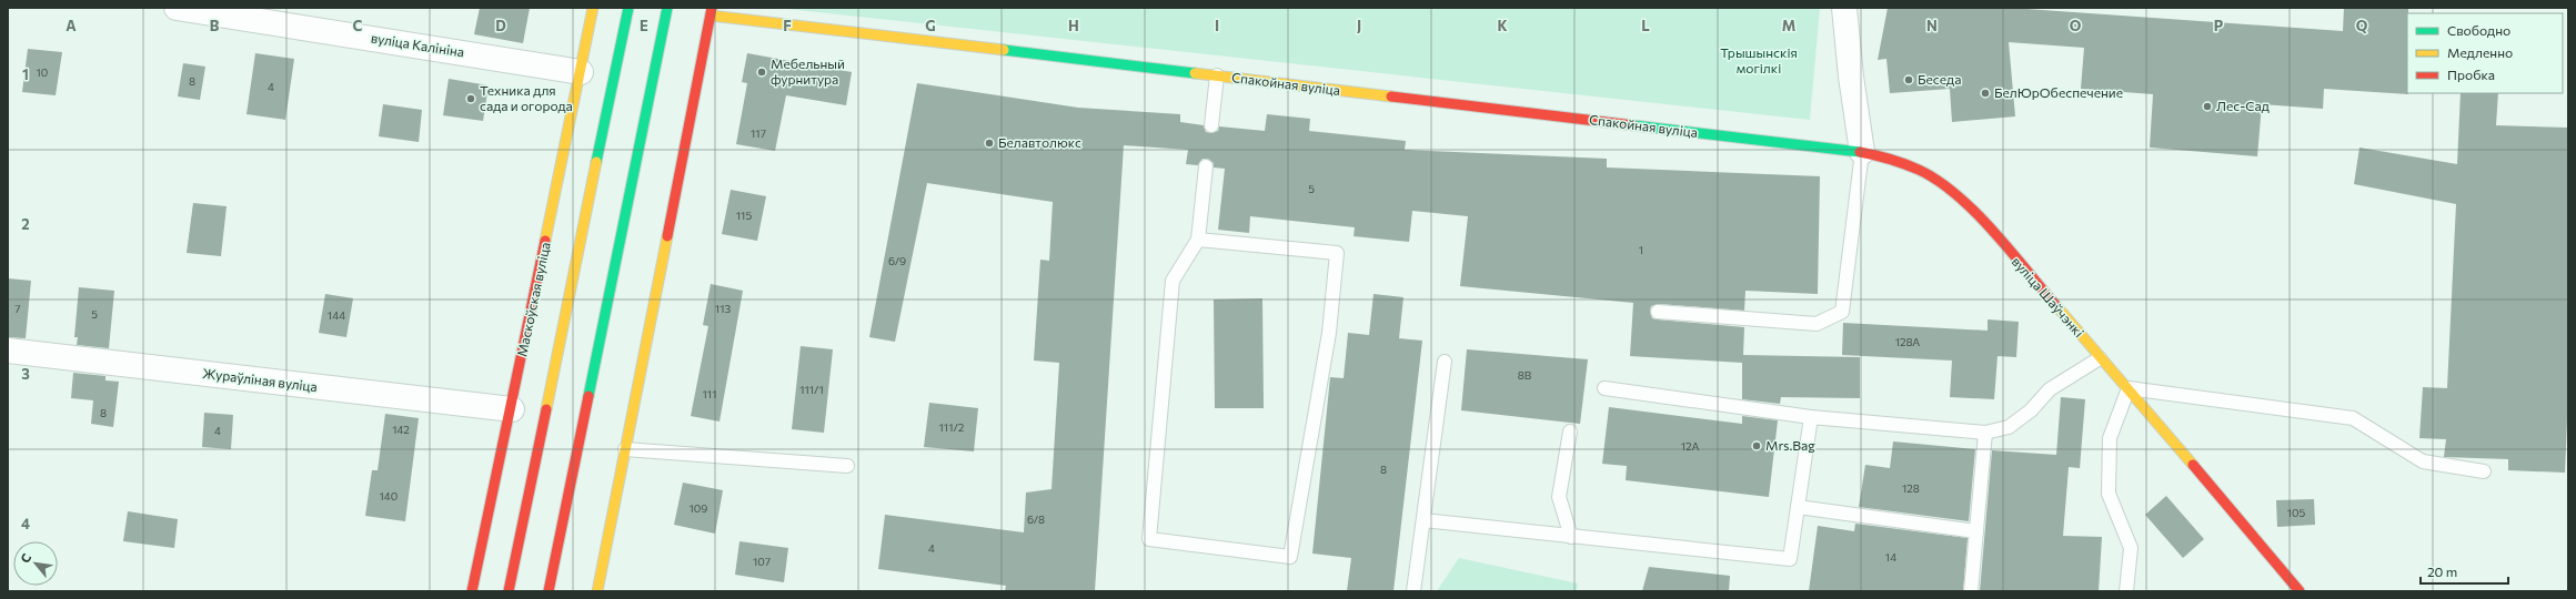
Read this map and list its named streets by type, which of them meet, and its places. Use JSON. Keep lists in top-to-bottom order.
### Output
{
  "streets": {
    "street": [
      "вуліца Калініна",
      "Спакойная вуліца",
      "вуліца Шаўчэнкі",
      "Маскоўская вуліца",
      "Жураўліная вуліца"
    ]
  },
  "crossings": [
    ["вуліца Калініна", "Маскоўская вуліца"],
    ["Спакойная вуліца", "вуліца Шаўчэнкі"],
    ["Маскоўская вуліца", "Жураўліная вуліца"]
  ],
  "parks": ["Трышынскія могілкі"],
  "places": [
    "Мебельный фурнитура",
    "Беседа",
    "БелЮрОбеспечение",
    "Техника для сада и огорода",
    "Лес-Сад",
    "Белавтолюкс",
    "Mrs.Bag"
  ],
  "house_numbers": [
    "10",
    "8",
    "4",
    "117",
    "5",
    "115",
    "1",
    "6/9",
    "7",
    "113",
    "5",
    "144",
    "128А",
    "8В",
    "111/1",
    "111",
    "8",
    "111/2",
    "142",
    "4",
    "12А",
    "8",
    "128",
    "140",
    "109",
    "105",
    "6/8",
    "4",
    "14",
    "107"
  ],
  "legend": ["Свободно", "Медленно", "Пробка"],
  "scale_bar": "20 m",
  "north": "top left",
  "grid": {
    "columns": [
      "A",
      "B",
      "C",
      "D",
      "E",
      "F",
      "G",
      "H",
      "I",
      "J",
      "K",
      "L",
      "M",
      "N",
      "O",
      "P",
      "Q"
    ],
    "rows": [
      "1",
      "2",
      "3",
      "4"
    ]
  }
}
